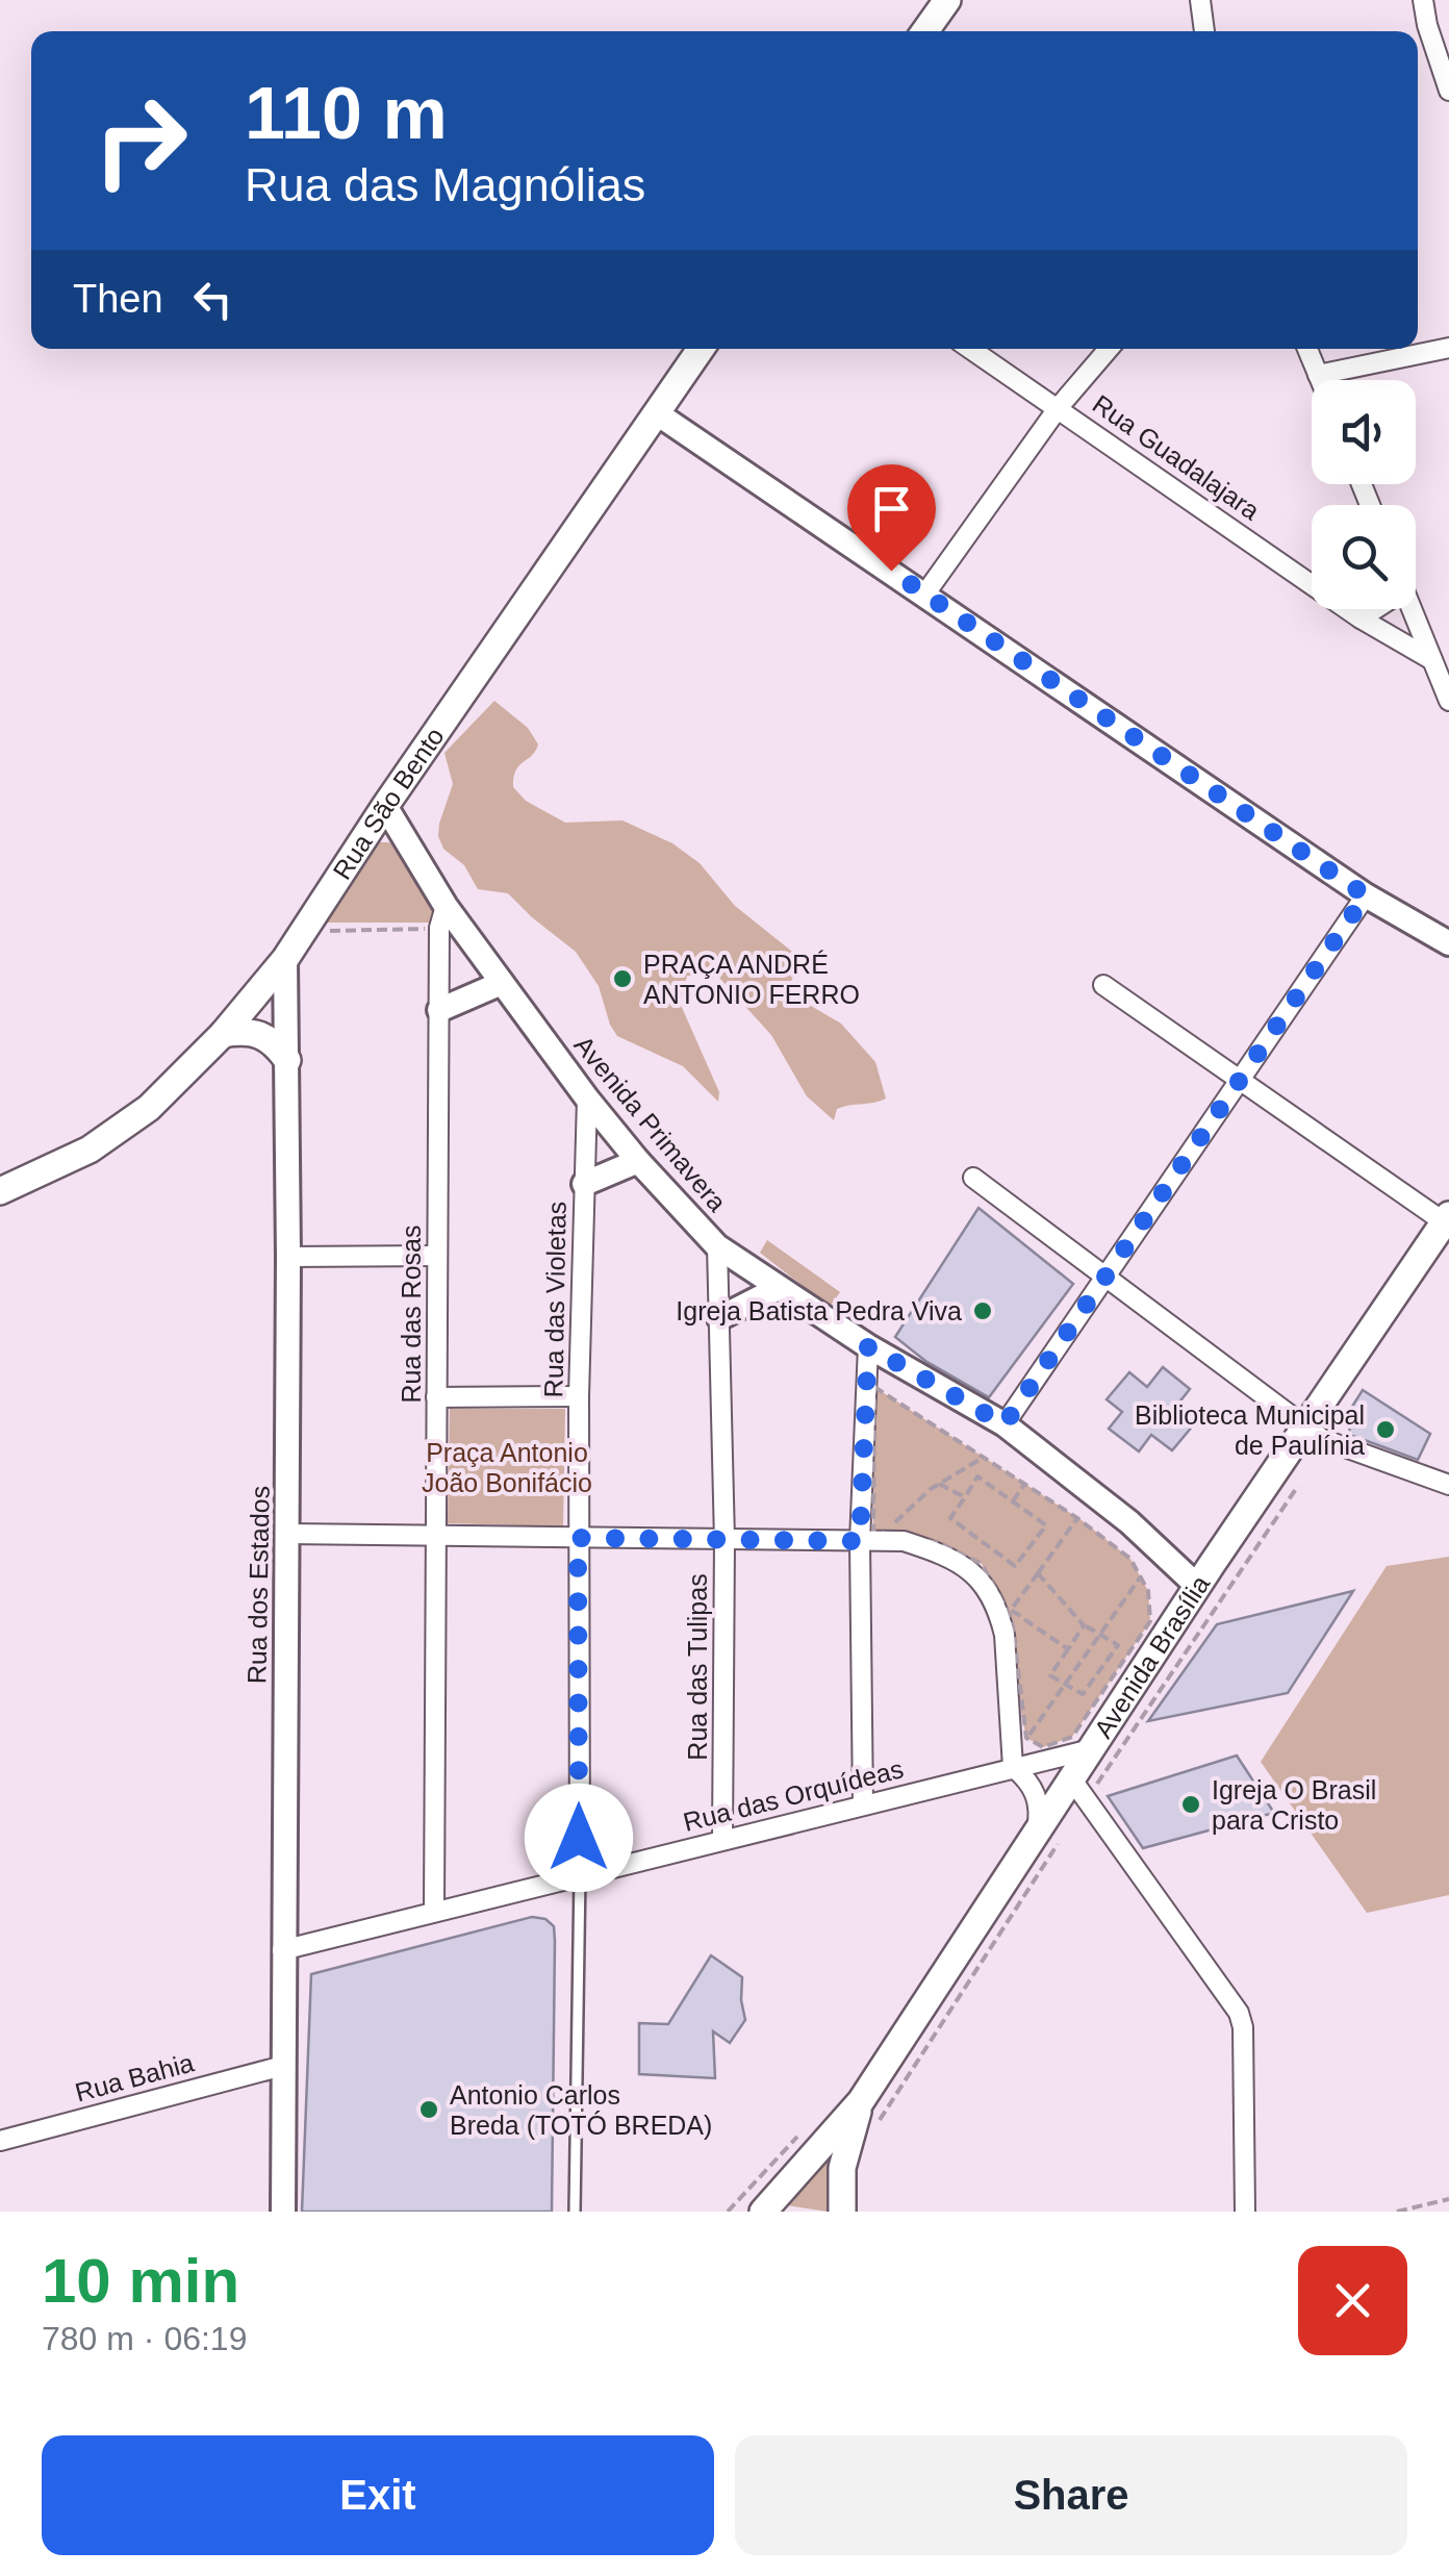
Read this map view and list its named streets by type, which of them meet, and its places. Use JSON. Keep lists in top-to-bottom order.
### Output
{
  "streets": {
    "main road": ["Rua São Bento", "Avenida Brasília"],
    "street": [
      "Rua Guadalajara",
      "Avenida Primavera",
      "Rua das Violetas",
      "Rua das Rosas",
      "Rua dos Estados",
      "Rua das Tulipas",
      "Rua das Orquídeas",
      "Rua Bahia"
    ]
  },
  "crossings": [
    ["Rua São Bento", "Avenida Primavera"],
    ["Rua São Bento", "Rua dos Estados"],
    ["Avenida Primavera", "Rua das Violetas"],
    ["Avenida Primavera", "Rua das Rosas"],
    ["Avenida Primavera", "Avenida Brasília"],
    ["Avenida Primavera", "Rua das Tulipas"],
    ["Rua das Violetas", "Rua das Orquídeas"],
    ["Rua das Rosas", "Rua das Orquídeas"],
    ["Rua dos Estados", "Rua das Orquídeas"],
    ["Rua dos Estados", "Rua Bahia"],
    ["Avenida Brasília", "Rua das Orquídeas"],
    ["Rua das Tulipas", "Rua das Orquídeas"]
  ],
  "parks": ["Praça Antonio João Bonifácio"],
  "places": [
    "PRAÇA ANDRÉ ANTONIO FERRO",
    "Igreja Batista Pedra Viva",
    "Biblioteca Municipal de Paulínia",
    "Igreja O Brasil para Cristo",
    "Antonio Carlos Breda (TOTÓ BREDA)"
  ],
  "page": {
    "turn": ["110 m", "Rua das Magnólias"],
    "then": "Then",
    "heading": ["10 min", "780 m · 06:19"],
    "buttons": ["Exit", "Share"]
  }
}
